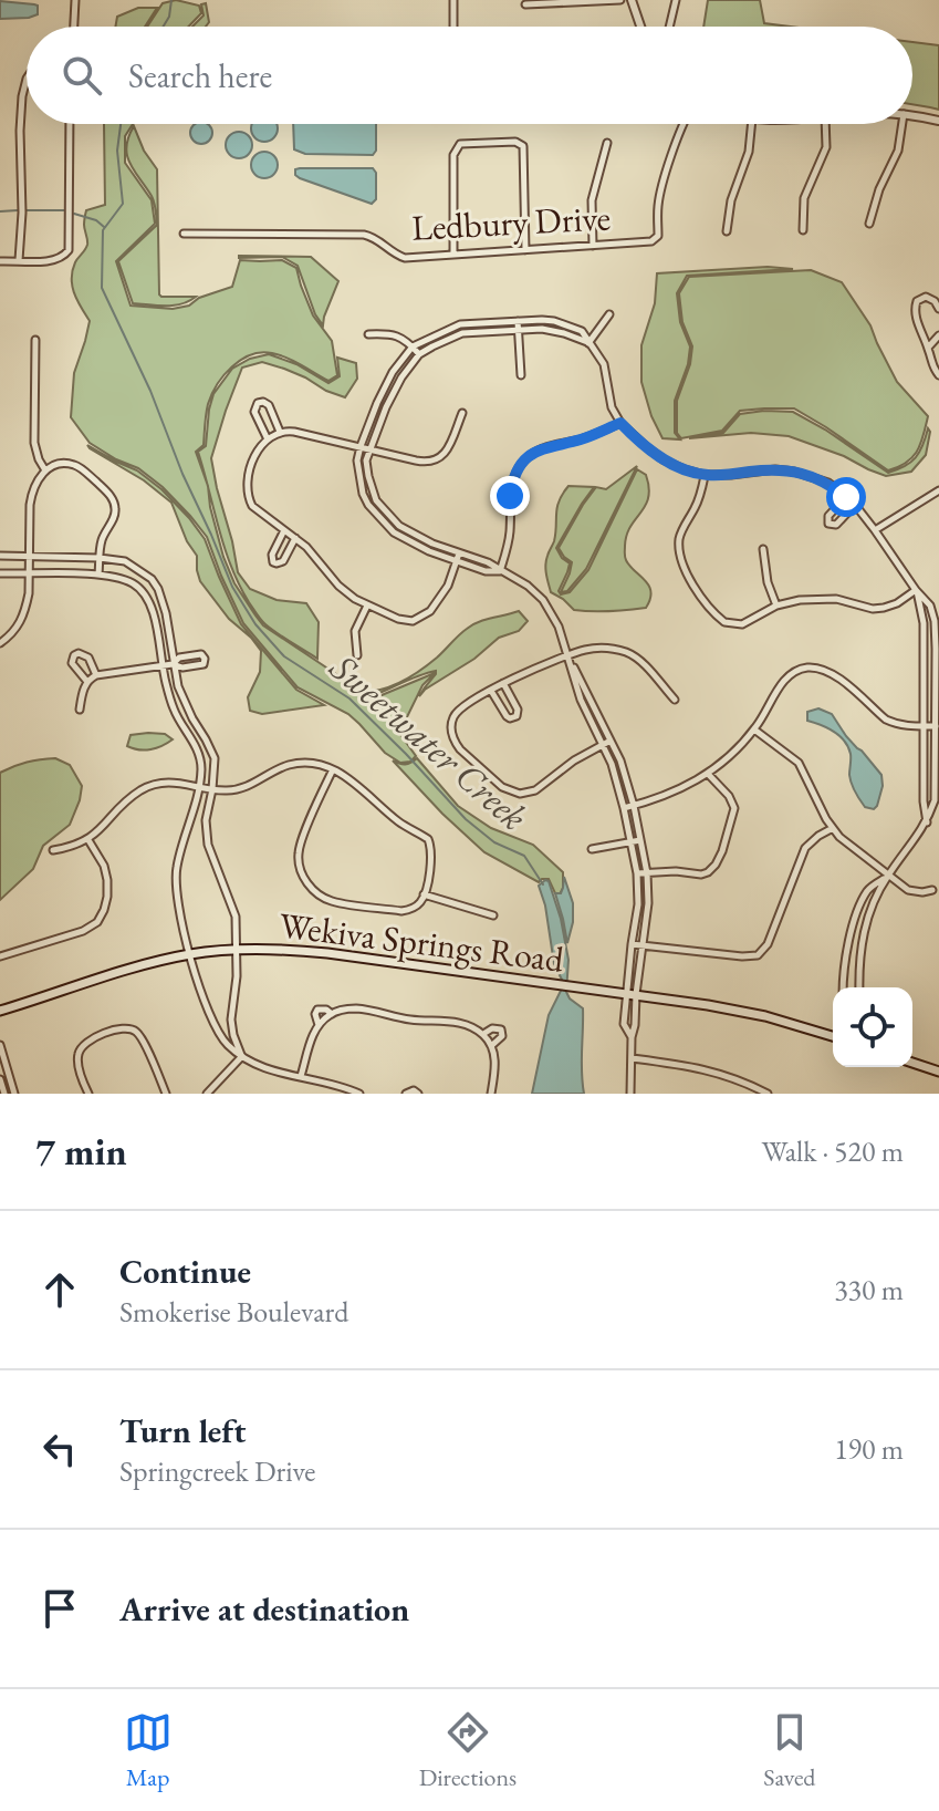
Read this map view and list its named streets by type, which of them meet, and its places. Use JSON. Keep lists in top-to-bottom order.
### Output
{
  "streets": {
    "main road": ["Wekiva Springs Road"],
    "street": ["Ledbury Drive"]
  },
  "water": ["Sweetwater Creek"],
  "page": {
    "search": "Search here",
    "heading": ["7 min", "Walk · 520 m"],
    "list": [
      ["Continue", "Smokerise Boulevard", "330 m"],
      ["Turn left", "Springcreek Drive", "190 m"],
      "Arrive at destination"
    ],
    "nav": ["Map", "Directions", "Saved"]
  }
}
